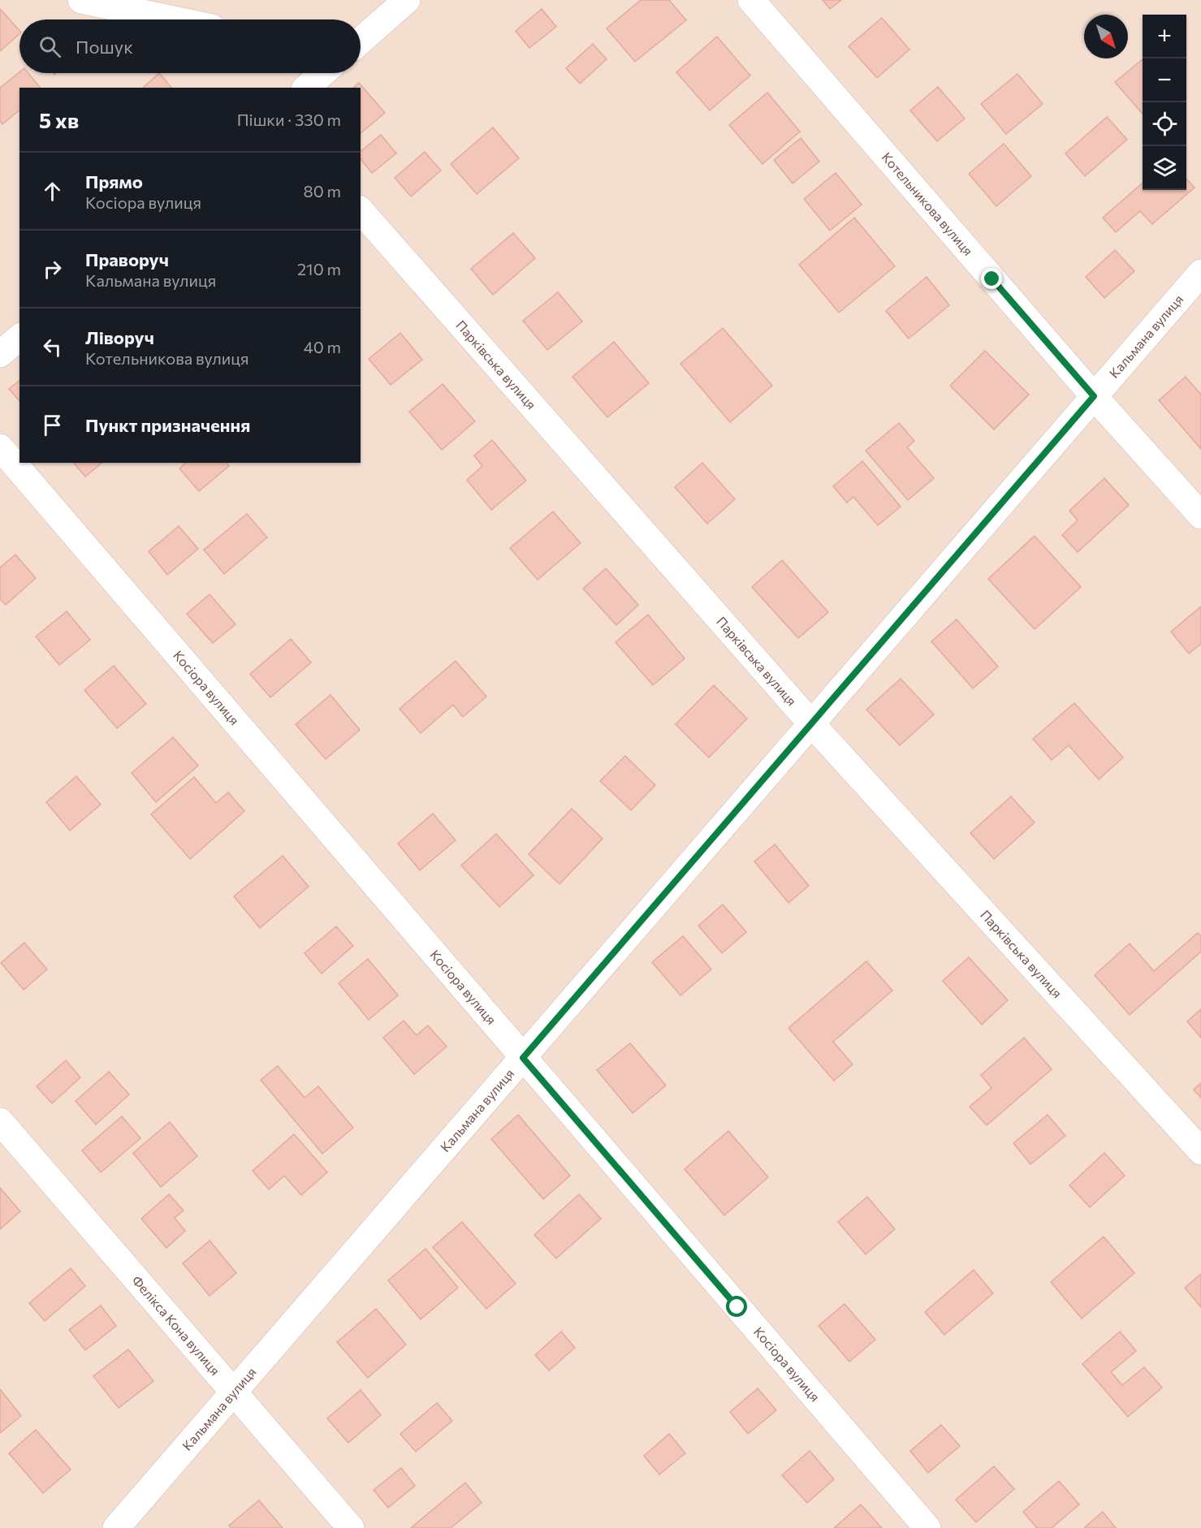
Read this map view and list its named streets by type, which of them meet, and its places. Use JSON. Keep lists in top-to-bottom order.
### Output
{
  "streets": {
    "street": [
      "Котельникова вулиця",
      "Кальмана вулиця",
      "Парківська вулиця",
      "Косіора вулиця",
      "Фелікса Кона вулиця"
    ]
  },
  "crossings": [
    ["Котельникова вулиця", "Кальмана вулиця"],
    ["Кальмана вулиця", "Парківська вулиця"],
    ["Кальмана вулиця", "Косіора вулиця"],
    ["Кальмана вулиця", "Фелікса Кона вулиця"]
  ],
  "north": "bottom right",
  "page": {
    "map_buttons": ["+", "−"],
    "search": "Пошук",
    "heading": ["5 хв", "Пішки · 330 m"],
    "list": [
      ["Прямо", "Косіора вулиця", "80 m"],
      ["Праворуч", "Кальмана вулиця", "210 m"],
      ["Ліворуч", "Котельникова вулиця", "40 m"],
      "Пункт призначення"
    ]
  }
}
